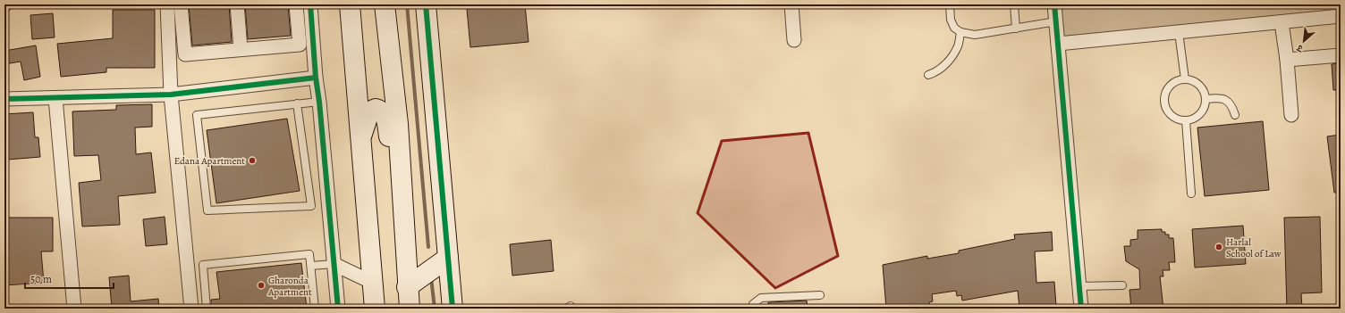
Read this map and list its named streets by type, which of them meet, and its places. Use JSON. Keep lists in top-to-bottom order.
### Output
{
  "places": ["Edana Apartment", "Harlal School of Law", "Gharonda Apartment"],
  "scale_bar": "50 m",
  "north": "bottom left"
}
